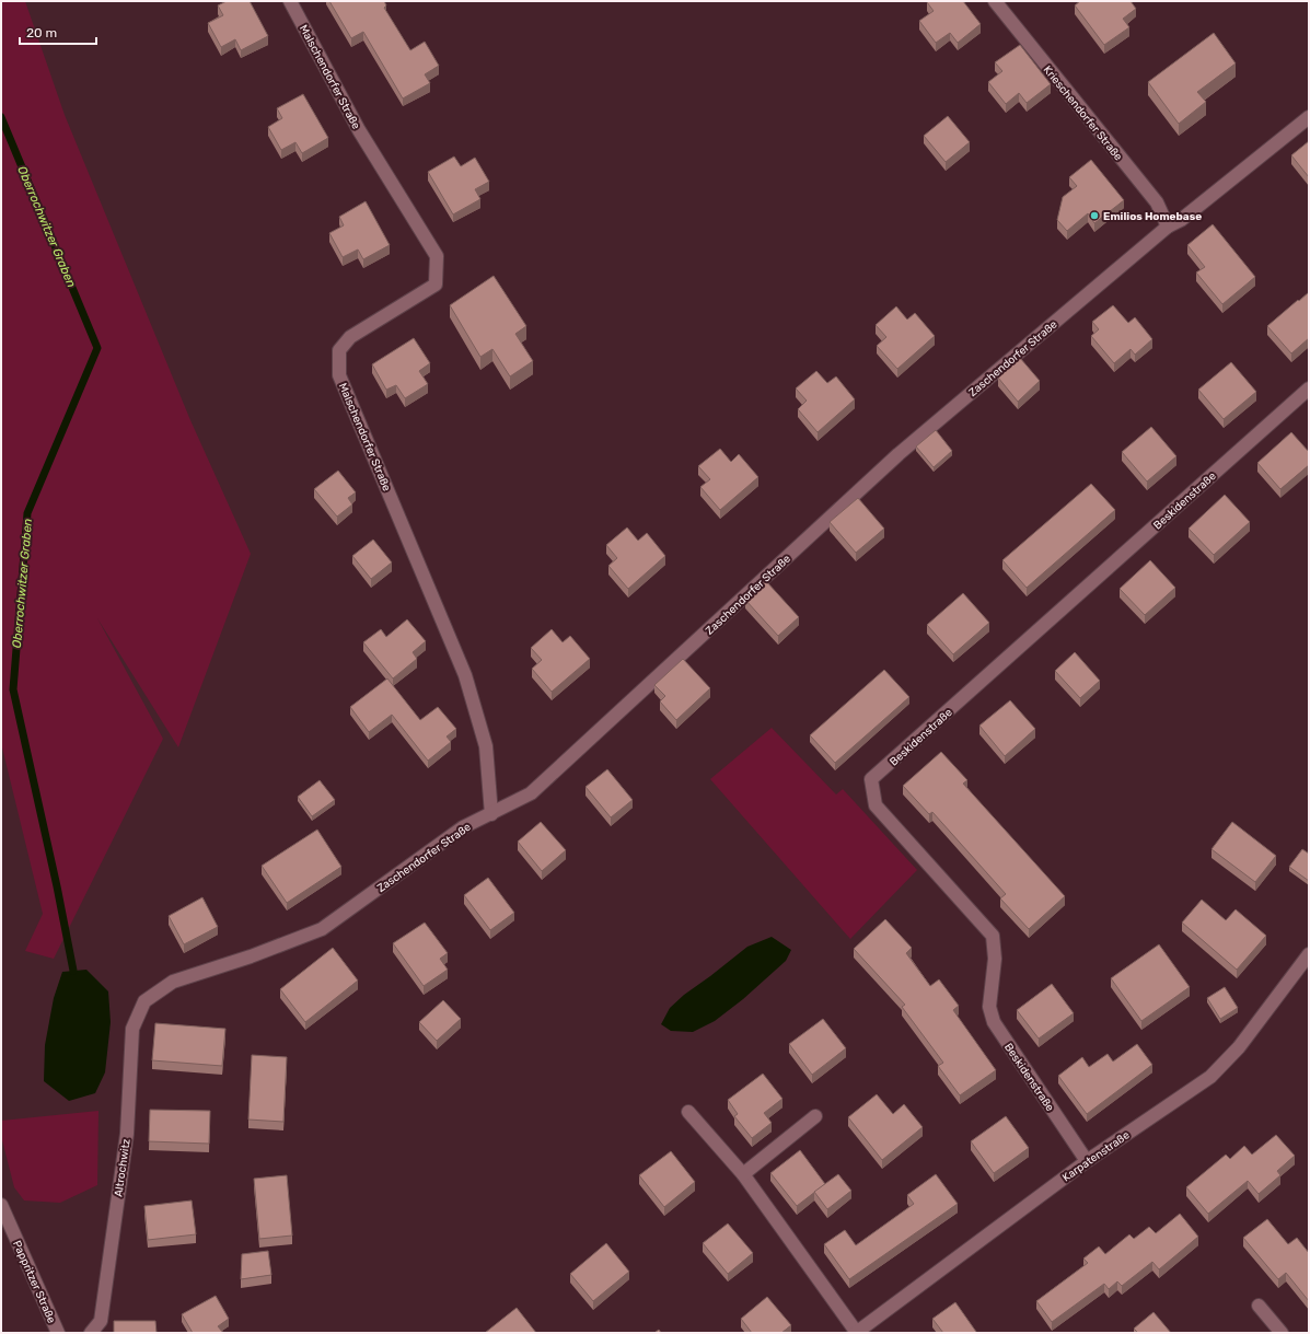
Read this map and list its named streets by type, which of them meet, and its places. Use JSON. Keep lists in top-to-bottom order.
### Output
{
  "streets": {
    "street": [
      "Malschendorfer Straße",
      "Krieschendorfer Straße",
      "Zaschendorfer Straße",
      "Beskidenstraße",
      "Karpatenstraße",
      "Altrochwitz",
      "Pappritzer Straße"
    ]
  },
  "crossings": [
    ["Malschendorfer Straße", "Zaschendorfer Straße"],
    ["Krieschendorfer Straße", "Zaschendorfer Straße"],
    ["Zaschendorfer Straße", "Altrochwitz"],
    ["Beskidenstraße", "Karpatenstraße"]
  ],
  "water": ["Oberrochwitzer Graben"],
  "places": ["Emilios Homebase"],
  "scale_bar": "20 m"
}
